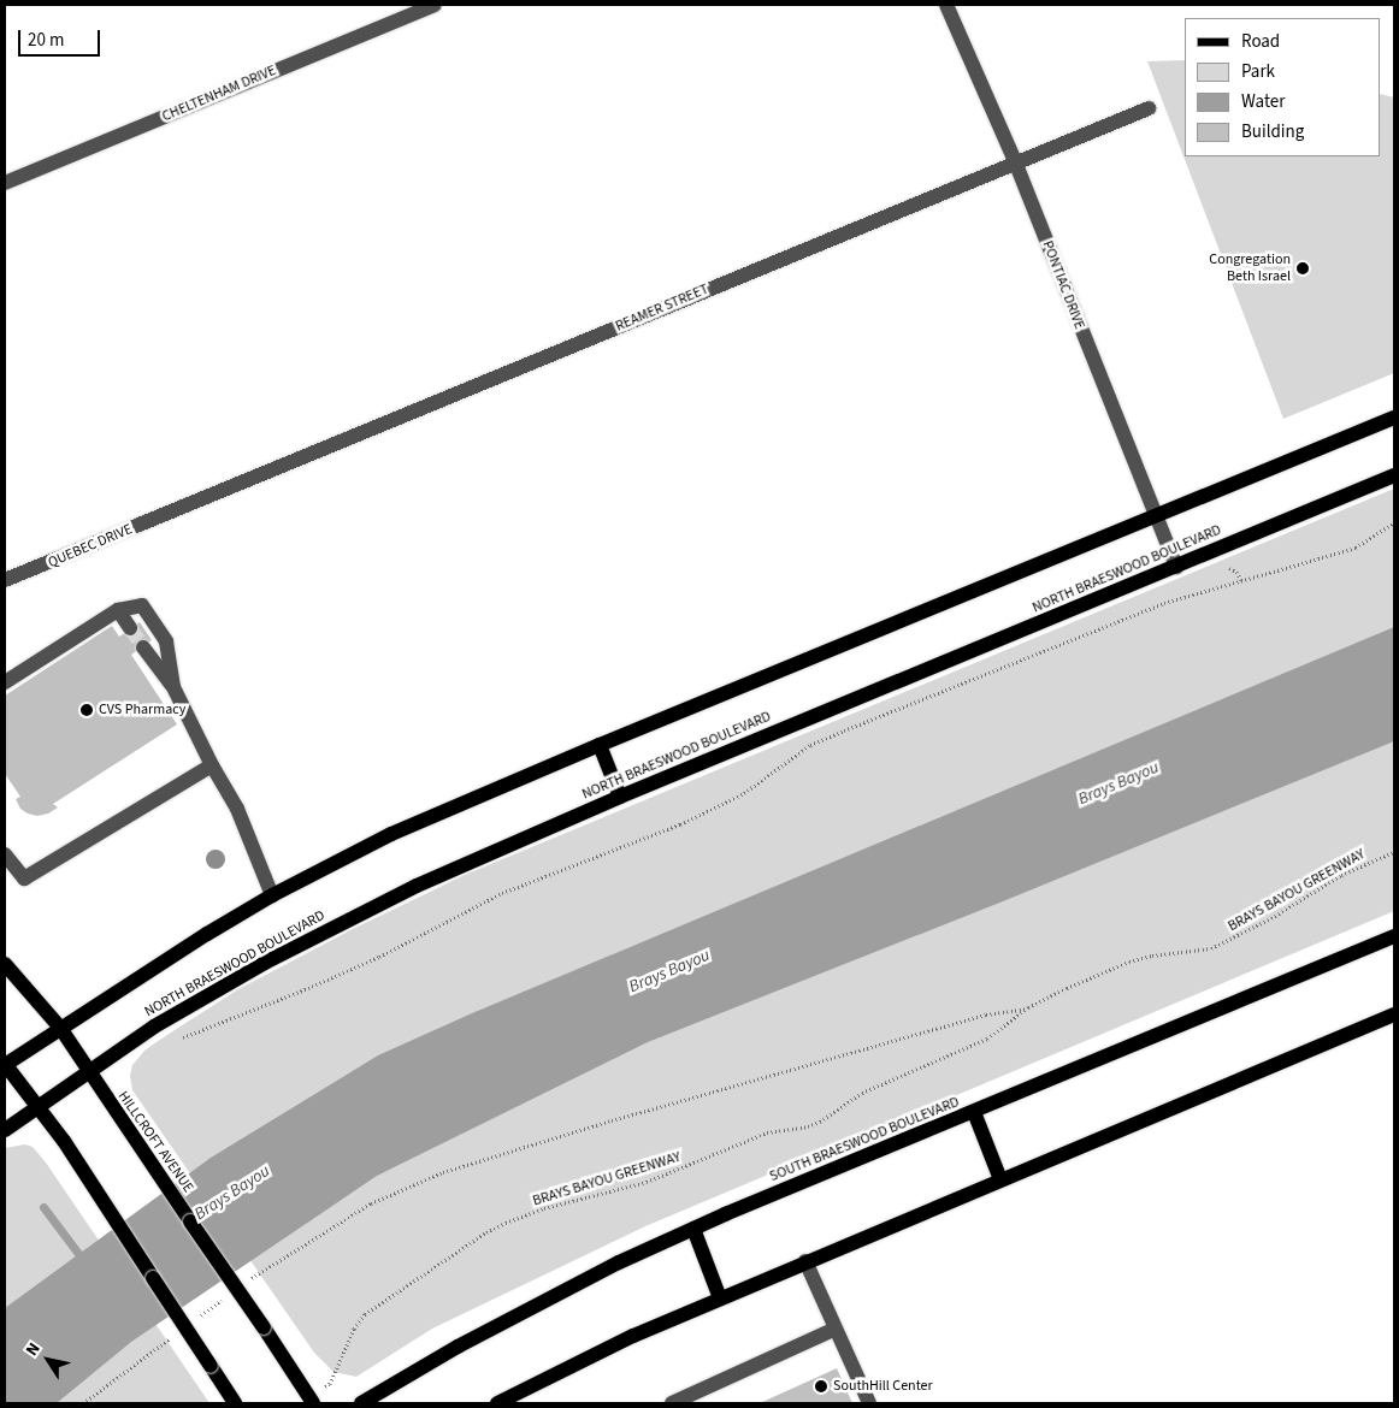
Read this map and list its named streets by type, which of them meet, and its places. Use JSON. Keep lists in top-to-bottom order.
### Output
{
  "streets": {
    "main road": ["NORTH BRAESWOOD BOULEVARD", "SOUTH BRAESWOOD BOULEVARD", "HILLCROFT AVENUE"],
    "street": [
      "CHELTENHAM DRIVE",
      "PONTIAC DRIVE",
      "REAMER STREET",
      "QUEBEC DRIVE"
    ],
    "path": ["BRAYS BAYOU GREENWAY"]
  },
  "crossings": [
    ["PONTIAC DRIVE", "REAMER STREET"],
    ["PONTIAC DRIVE", "NORTH BRAESWOOD BOULEVARD"],
    ["REAMER STREET", "QUEBEC DRIVE"],
    ["NORTH BRAESWOOD BOULEVARD", "HILLCROFT AVENUE"]
  ],
  "water": ["Brays Bayou"],
  "places": ["Congregation Beth Israel", "CVS Pharmacy", "SouthHill Center"],
  "legend": [
    "Road",
    "Park",
    "Water",
    "Building"
  ],
  "scale_bar": "20 m",
  "north": "top left"
}
